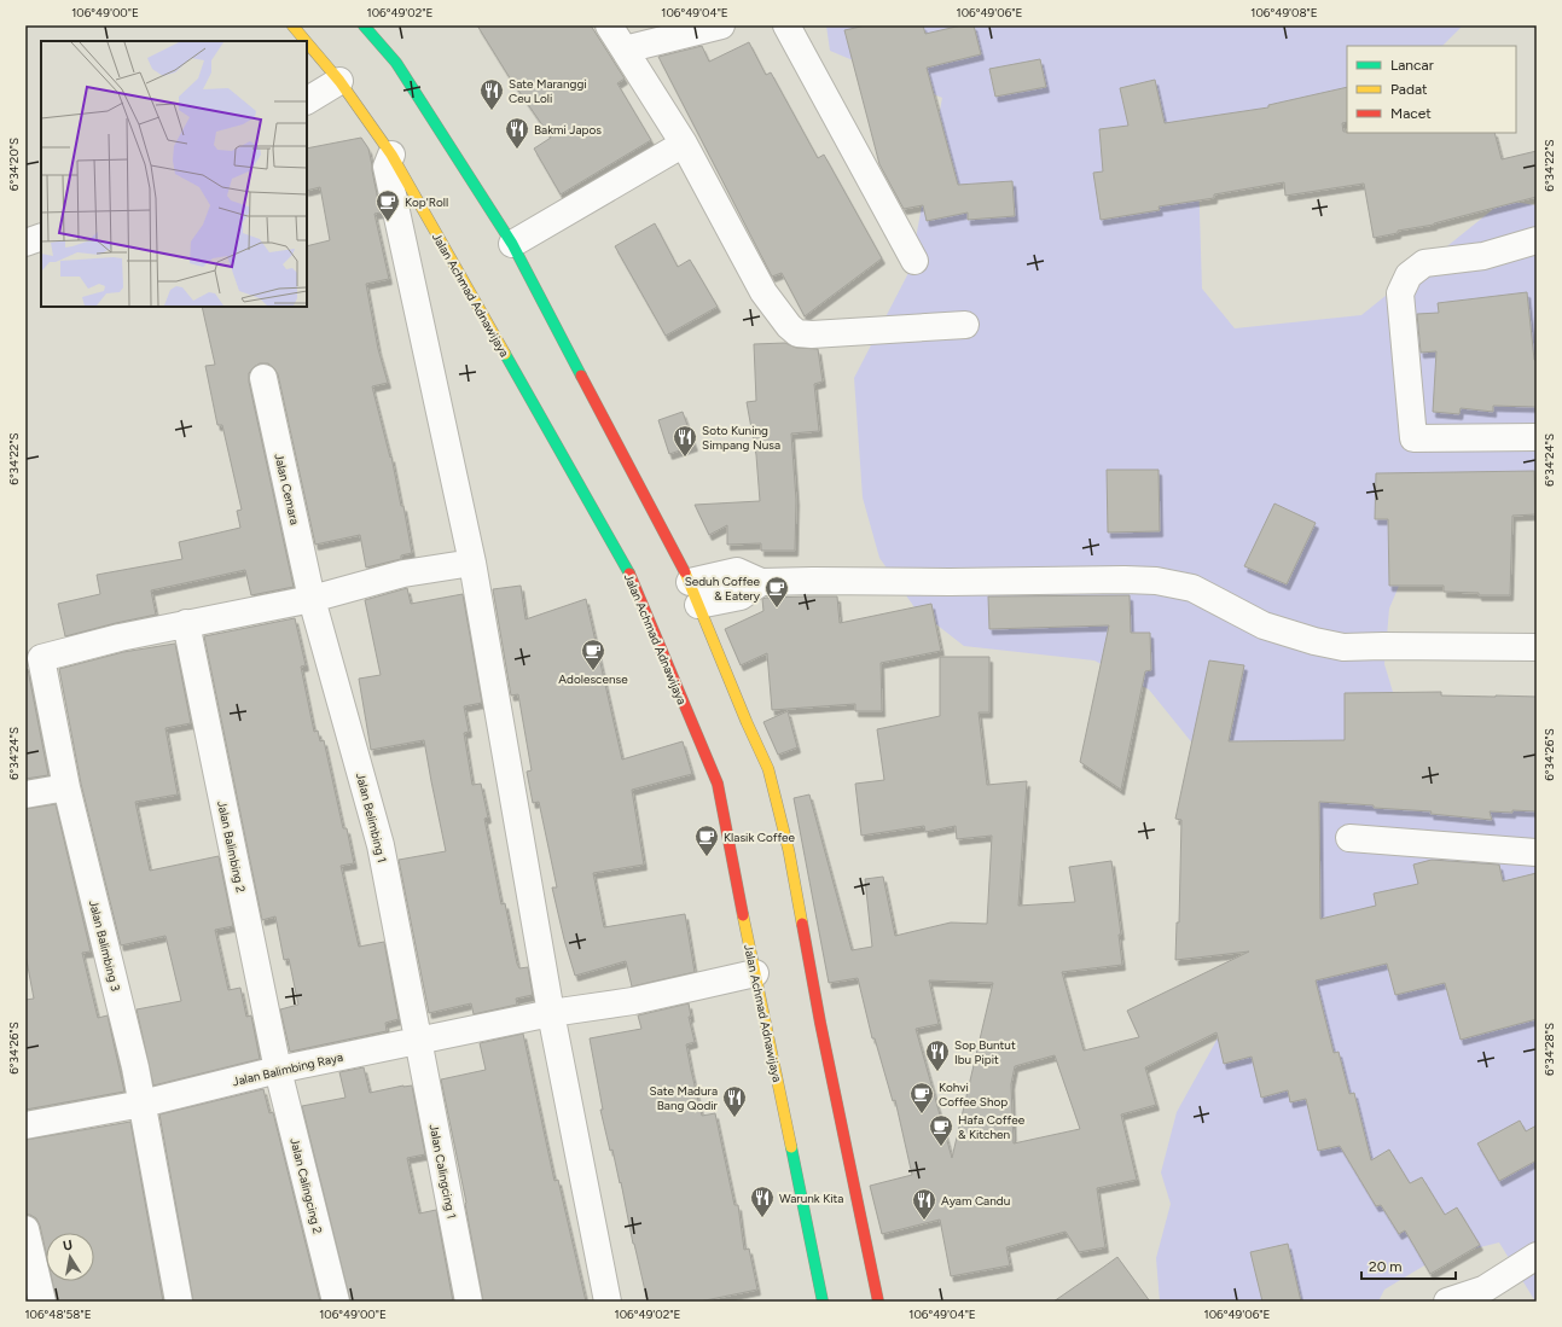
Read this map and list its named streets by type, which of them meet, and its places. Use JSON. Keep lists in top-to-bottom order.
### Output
{
  "streets": {
    "main road": ["Jalan Achmad Adnawijaya"],
    "street": [
      "Jalan Cemara",
      "Jalan Belimbing 1",
      "Jalan Balimbing 2",
      "Jalan Balimbing 3",
      "Jalan Balimbing Raya",
      "Jalan Calingcing 1",
      "Jalan Calingcing 2"
    ]
  },
  "crossings": [
    ["Jalan Achmad Adnawijaya", "Jalan Balimbing Raya"],
    ["Jalan Cemara", "Jalan Belimbing 1"],
    ["Jalan Belimbing 1", "Jalan Balimbing Raya"],
    ["Jalan Belimbing 1", "Jalan Calingcing 1"],
    ["Jalan Balimbing 2", "Jalan Balimbing 3"],
    ["Jalan Balimbing 2", "Jalan Balimbing Raya"],
    ["Jalan Balimbing 2", "Jalan Calingcing 2"],
    ["Jalan Balimbing 3", "Jalan Balimbing Raya"],
    ["Jalan Balimbing Raya", "Jalan Calingcing 1"],
    ["Jalan Balimbing Raya", "Jalan Calingcing 2"]
  ],
  "places": {
    "restaurant": [
      "Sate Maranggi Ceu Loli",
      "Bakmi Japos",
      "Soto Kuning Simpang Nusa",
      "Sop Buntut Ibu Pipit",
      "Sate Madura Bang Qodir",
      "Warunk Kita",
      "Ayam Candu"
    ],
    "cafe": [
      "Kop'Roll",
      "Seduh Coffee & Eatery",
      "Adolescense",
      "Klasik Coffee",
      "Kohvi Coffee Shop",
      "Hafa Coffee & Kitchen"
    ]
  },
  "legend": ["Lancar", "Padat", "Macet"],
  "scale_bar": "20 m",
  "north": "top",
  "coordinates": [
    "106°49'00\"E",
    "106°49'02\"E",
    "106°49'04\"E",
    "106°49'06\"E",
    "106°49'08\"E",
    "6°34'20\"S",
    "6°34'22\"S",
    "6°34'24\"S",
    "6°34'26\"S",
    "6°34'28\"S",
    "106°48'58\"E"
  ]
}
